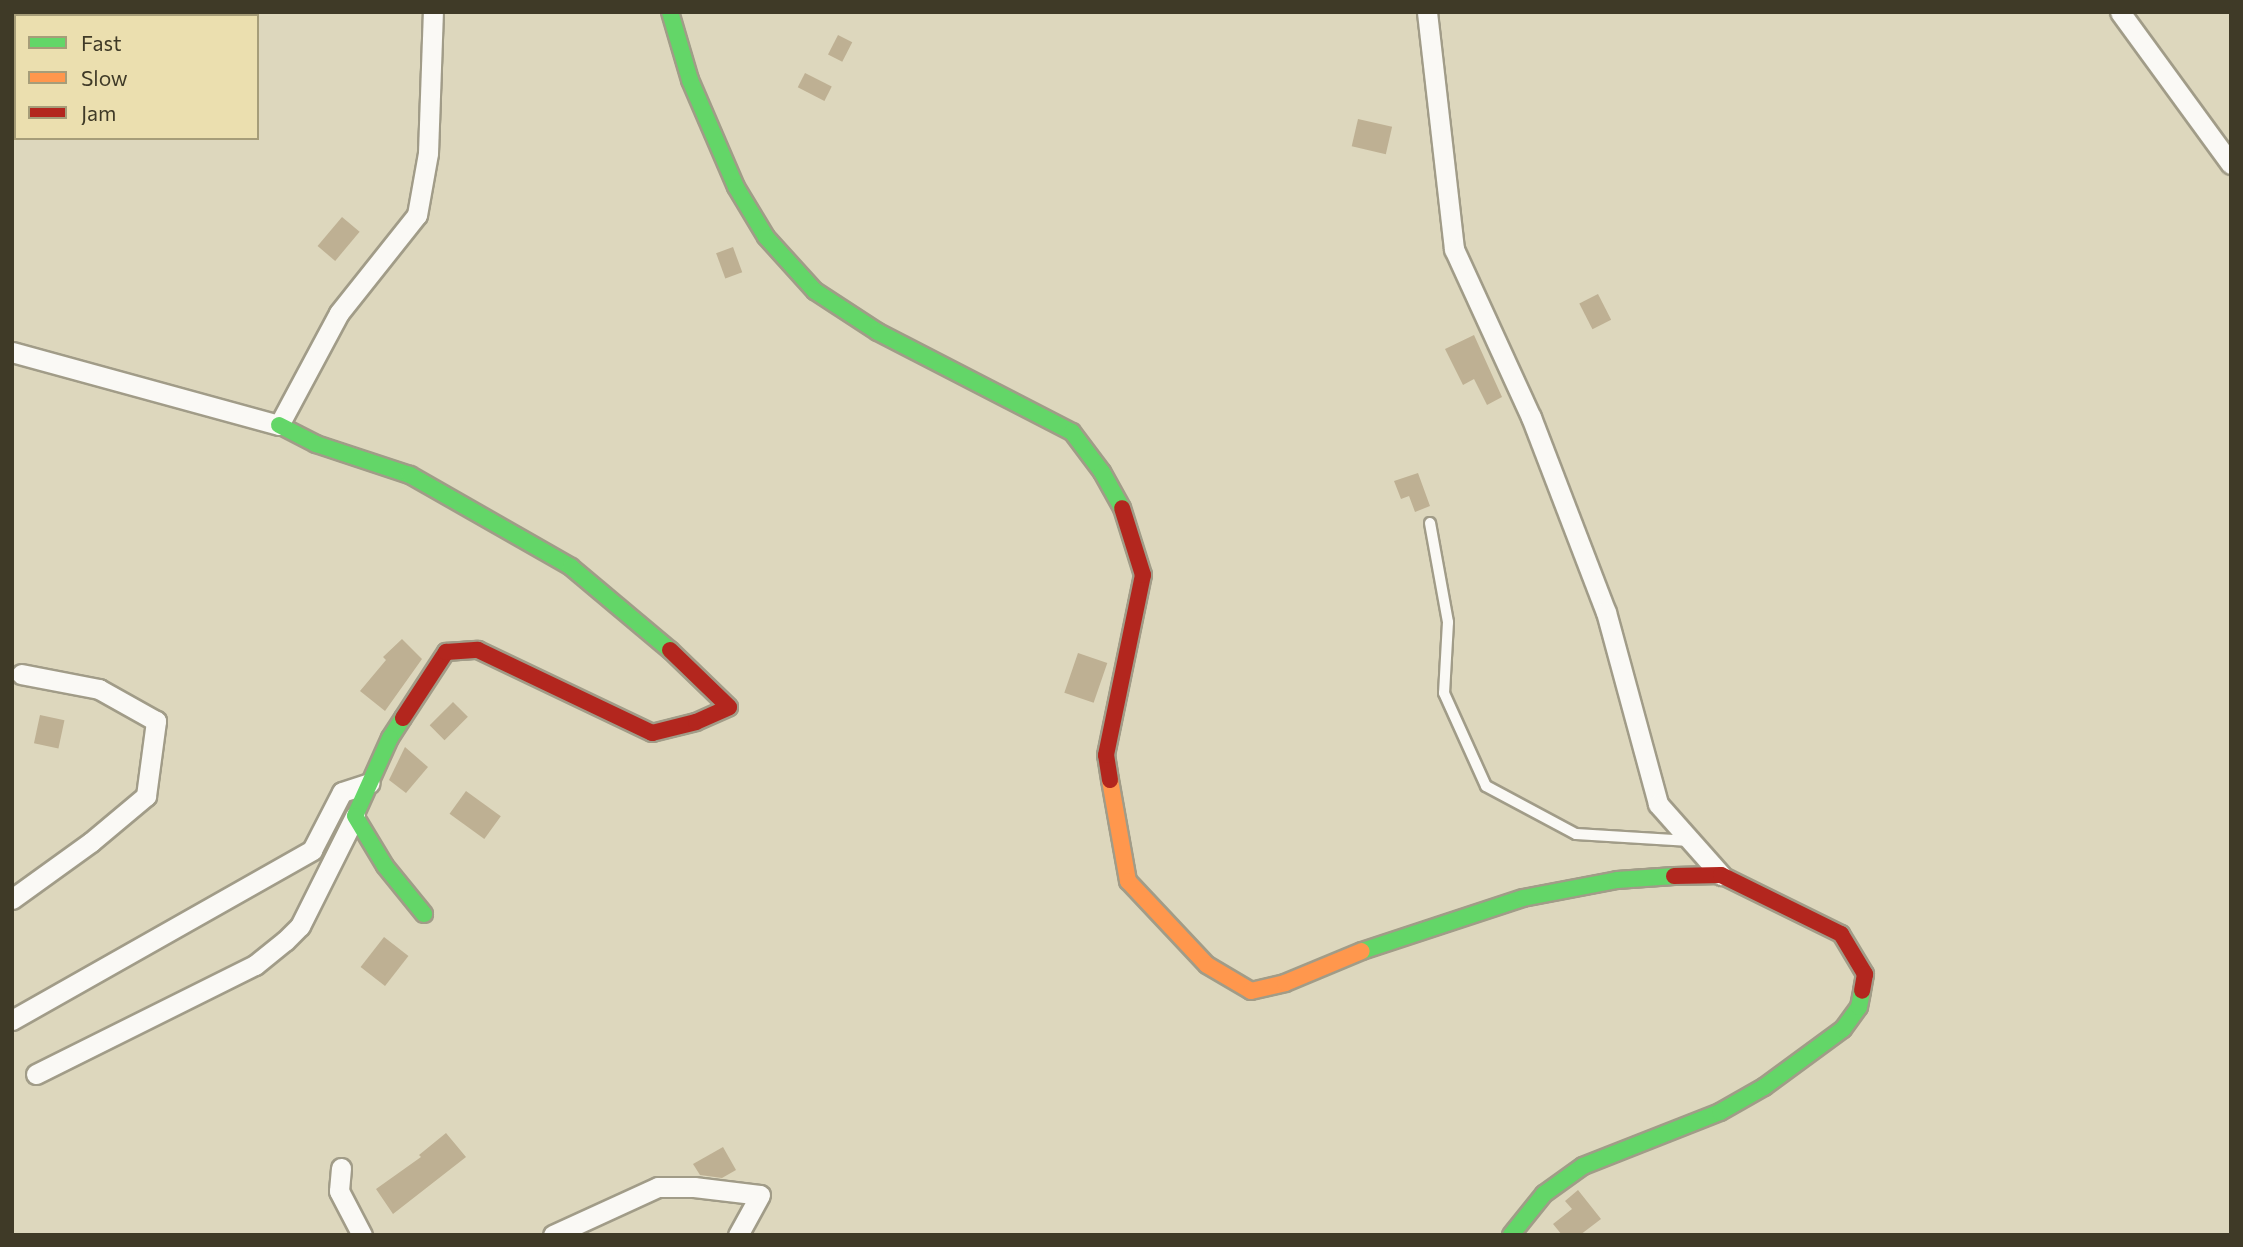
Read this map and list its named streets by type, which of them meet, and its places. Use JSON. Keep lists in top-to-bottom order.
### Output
{
  "legend": ["Fast", "Slow", "Jam"]
}
